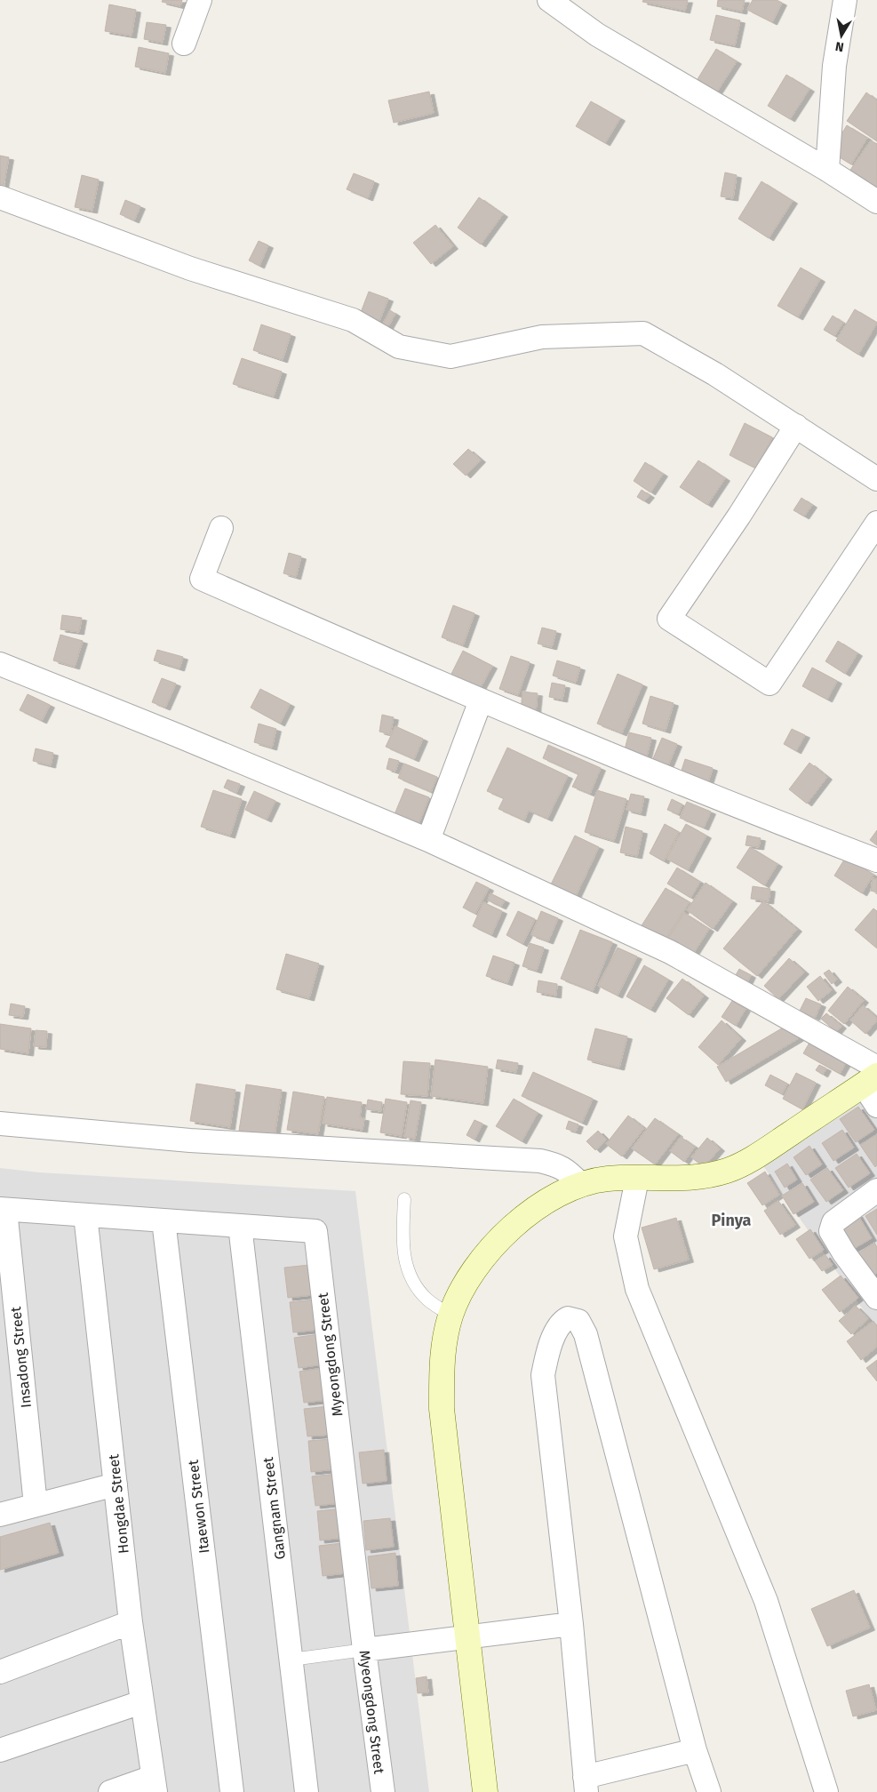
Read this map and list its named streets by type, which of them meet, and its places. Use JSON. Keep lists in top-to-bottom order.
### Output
{
  "streets": {
    "street": [
      "Myeongdong Street",
      "Insadong Street",
      "Hongdae Street",
      "Itaewon Street",
      "Gangnam Street"
    ]
  },
  "crossings": [
    ["Myeongdong Street", "Insadong Street"],
    ["Myeongdong Street", "Hongdae Street"],
    ["Myeongdong Street", "Itaewon Street"],
    ["Myeongdong Street", "Gangnam Street"]
  ],
  "districts": ["Pinya"],
  "north": "bottom"
}
